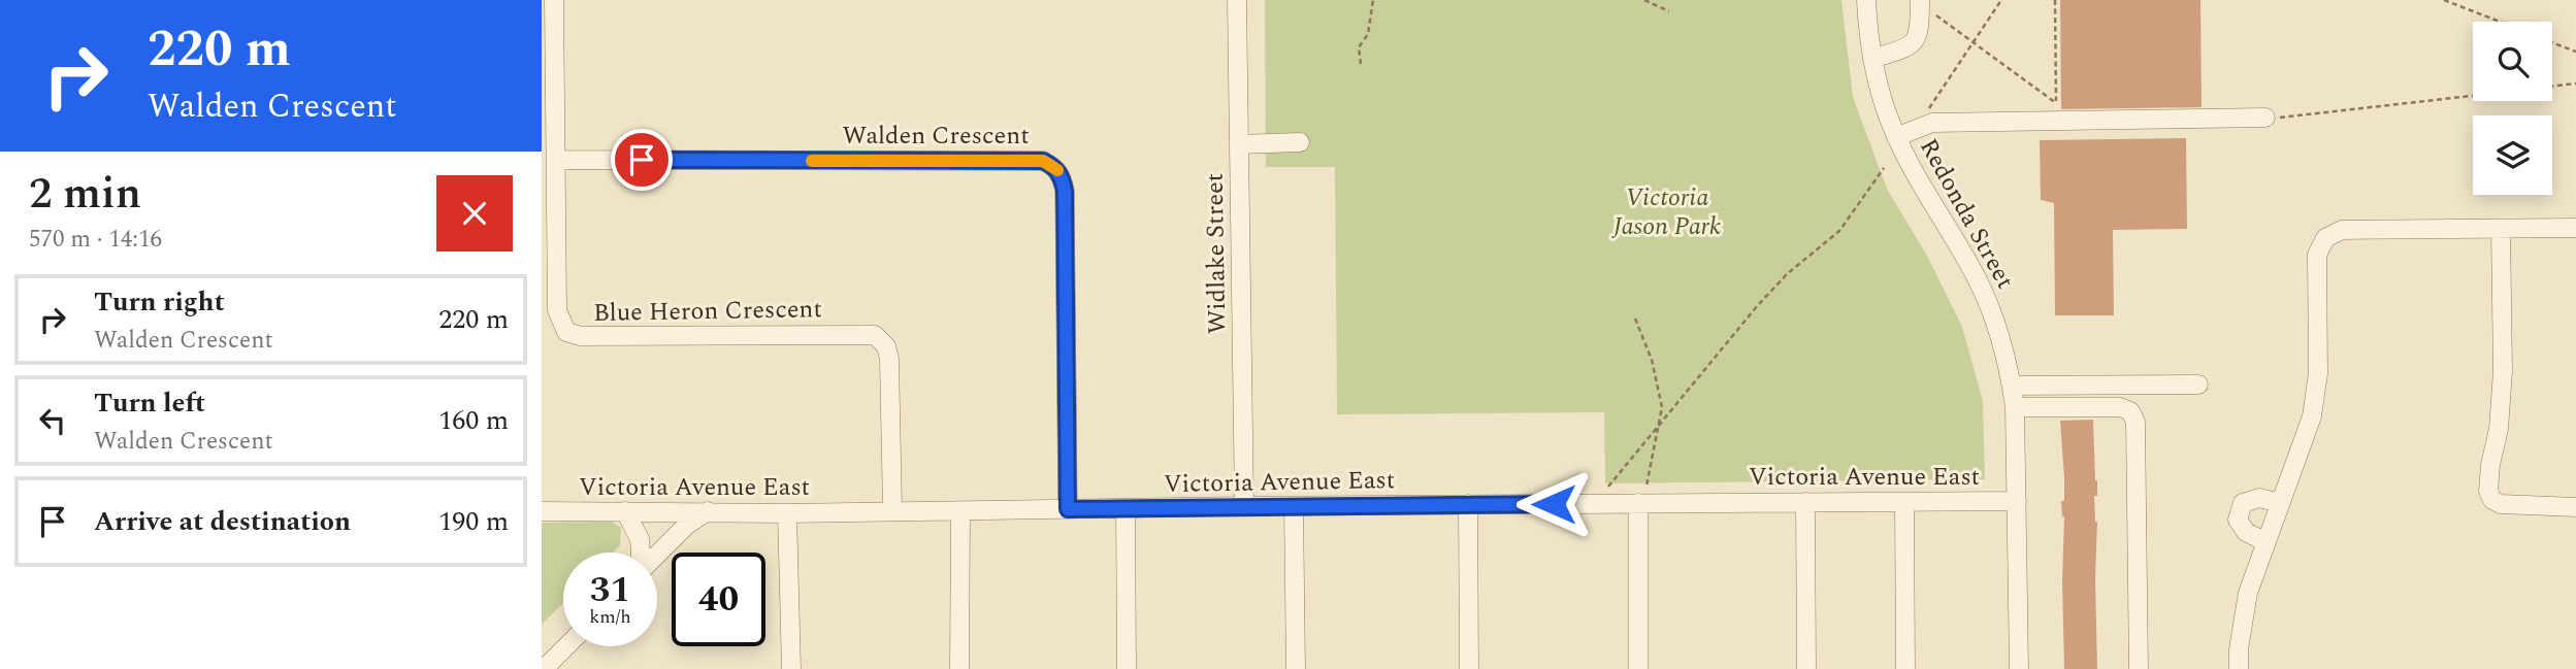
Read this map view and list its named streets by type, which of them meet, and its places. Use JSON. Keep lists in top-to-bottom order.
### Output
{
  "streets": {
    "street": [
      "Walden Crescent",
      "Redonda Street",
      "Widlake Street",
      "Blue Heron Crescent",
      "Victoria Avenue East"
    ]
  },
  "crossings": [
    ["Walden Crescent", "Blue Heron Crescent"],
    ["Walden Crescent", "Victoria Avenue East"],
    ["Redonda Street", "Victoria Avenue East"],
    ["Widlake Street", "Victoria Avenue East"],
    ["Blue Heron Crescent", "Victoria Avenue East"]
  ],
  "parks": ["Victoria Jason Park"],
  "page": {
    "turn": ["220 m", "Walden Crescent"],
    "heading": ["2 min", "570 m · 14:16"],
    "list": [
      {
        "name": "Turn right",
        "note": "Walden Crescent",
        "value": "220 m"
      },
      {
        "name": "Turn left",
        "note": "Walden Crescent",
        "value": "160 m"
      },
      {
        "name": "Arrive at destination",
        "value": "190 m"
      }
    ],
    "speed": "31 km/h",
    "limit": "40"
  }
}
